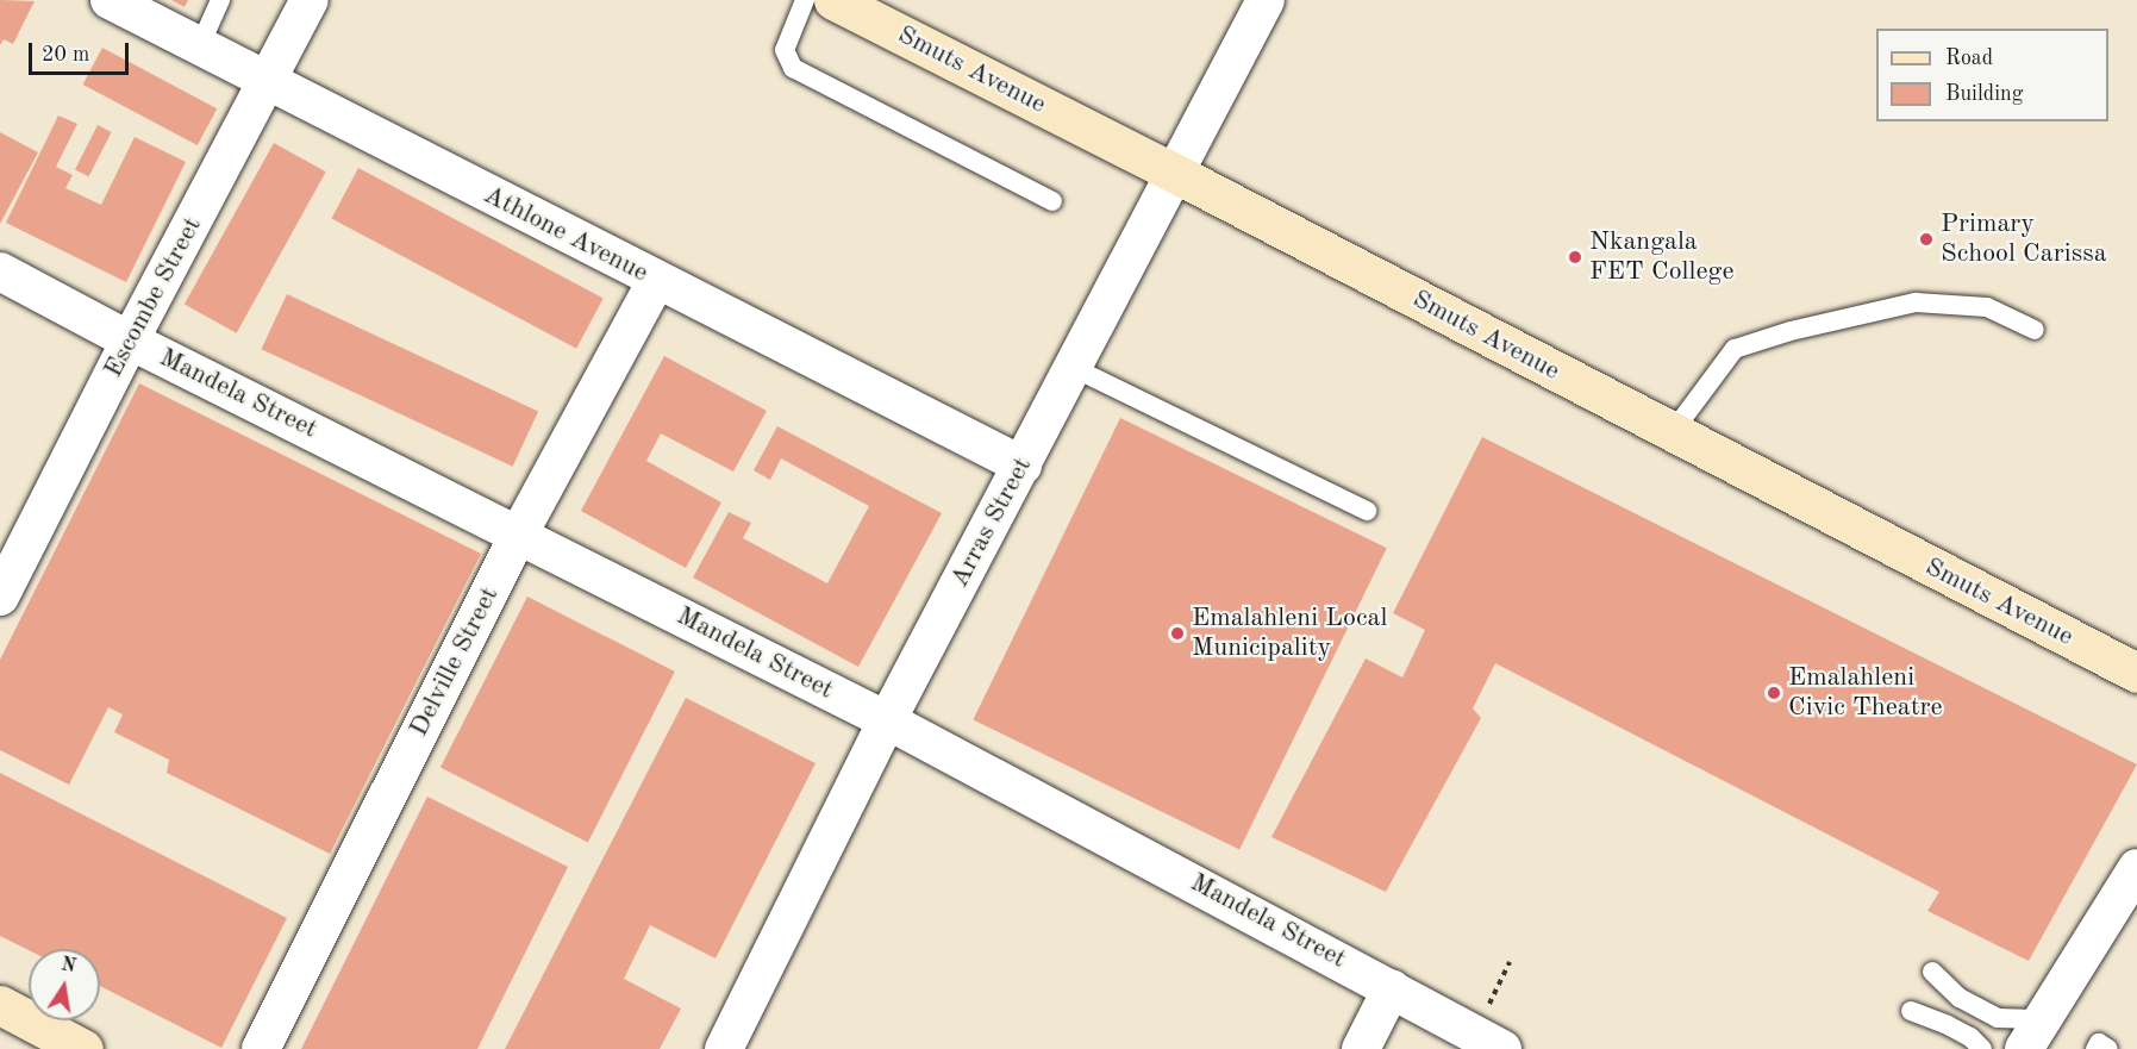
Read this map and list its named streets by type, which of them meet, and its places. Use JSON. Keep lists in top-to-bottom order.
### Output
{
  "streets": {
    "main road": ["Smuts Avenue"],
    "street": [
      "Athlone Avenue",
      "Escombe Street",
      "Mandela Street",
      "Arras Street",
      "Delville Street"
    ]
  },
  "crossings": [
    ["Smuts Avenue", "Arras Street"],
    ["Athlone Avenue", "Escombe Street"],
    ["Athlone Avenue", "Arras Street"],
    ["Athlone Avenue", "Delville Street"],
    ["Escombe Street", "Mandela Street"],
    ["Mandela Street", "Arras Street"],
    ["Mandela Street", "Delville Street"]
  ],
  "places": [
    "Primary School Carissa",
    "Nkangala FET College",
    "Emalahleni Local Municipality",
    "Emalahleni Civic Theatre"
  ],
  "legend": ["Road", "Building"],
  "scale_bar": "20 m",
  "north": "top"
}
